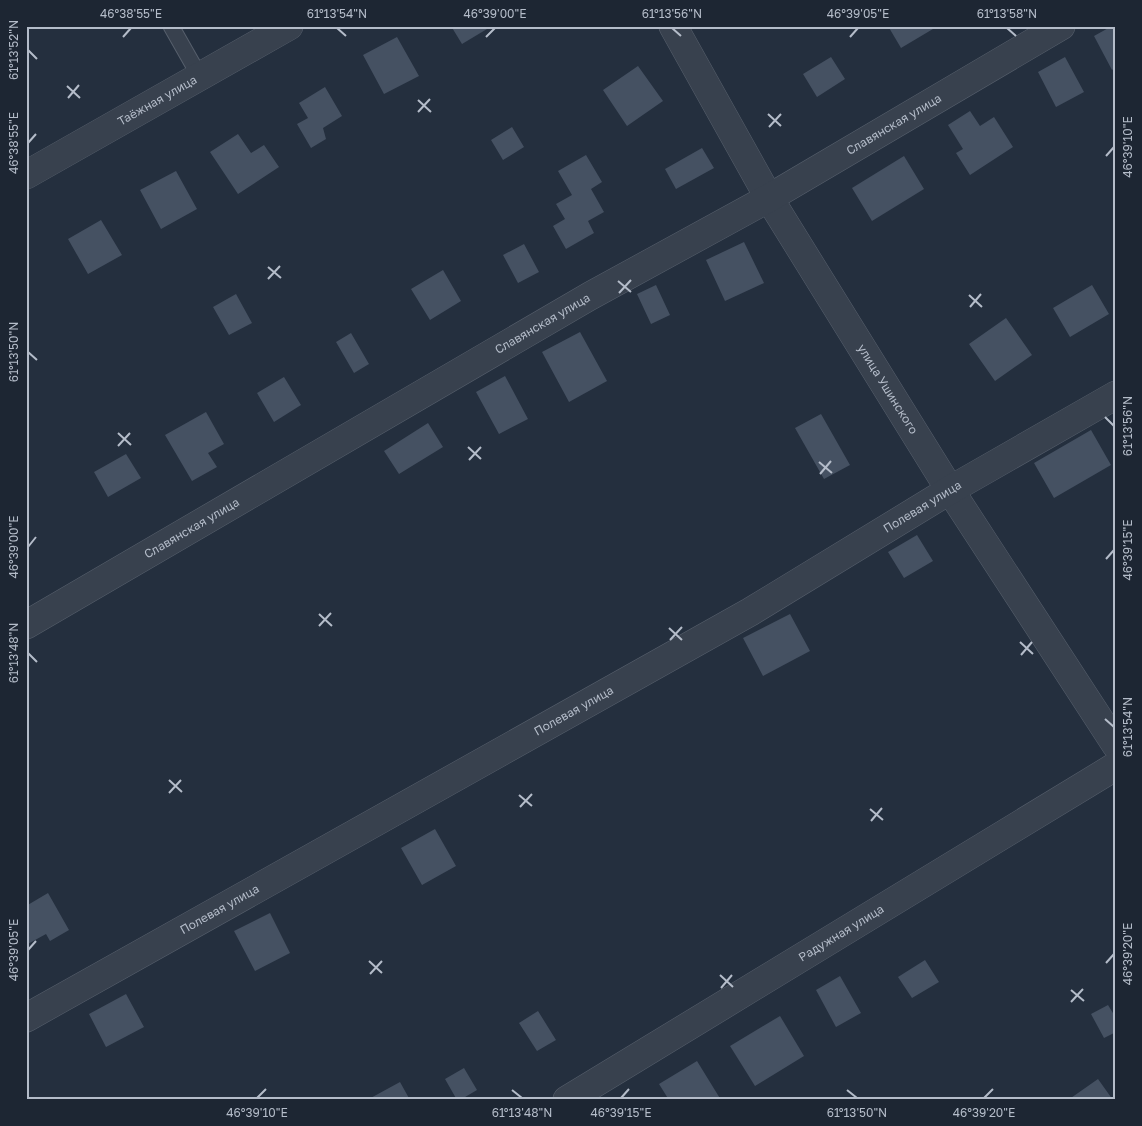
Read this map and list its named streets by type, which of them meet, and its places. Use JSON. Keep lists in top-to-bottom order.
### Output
{
  "streets": {
    "street": [
      "Таёжная улица",
      "Славянская улица",
      "улица Ушинского",
      "Полевая улица",
      "Радужная улица"
    ]
  },
  "crossings": [
    ["Славянская улица", "улица Ушинского"],
    ["улица Ушинского", "Полевая улица"]
  ],
  "coordinates": [
    "46°38'55\"E",
    "61°13'54\"N",
    "46°39'00\"E",
    "61°13'56\"N",
    "46°39'05\"E",
    "61°13'58\"N",
    "61°13'52\"N",
    "46°39'10\"E",
    "61°13'50\"N",
    "46°39'15\"E",
    "61°13'48\"N",
    "46°39'20\"E"
  ]
}
